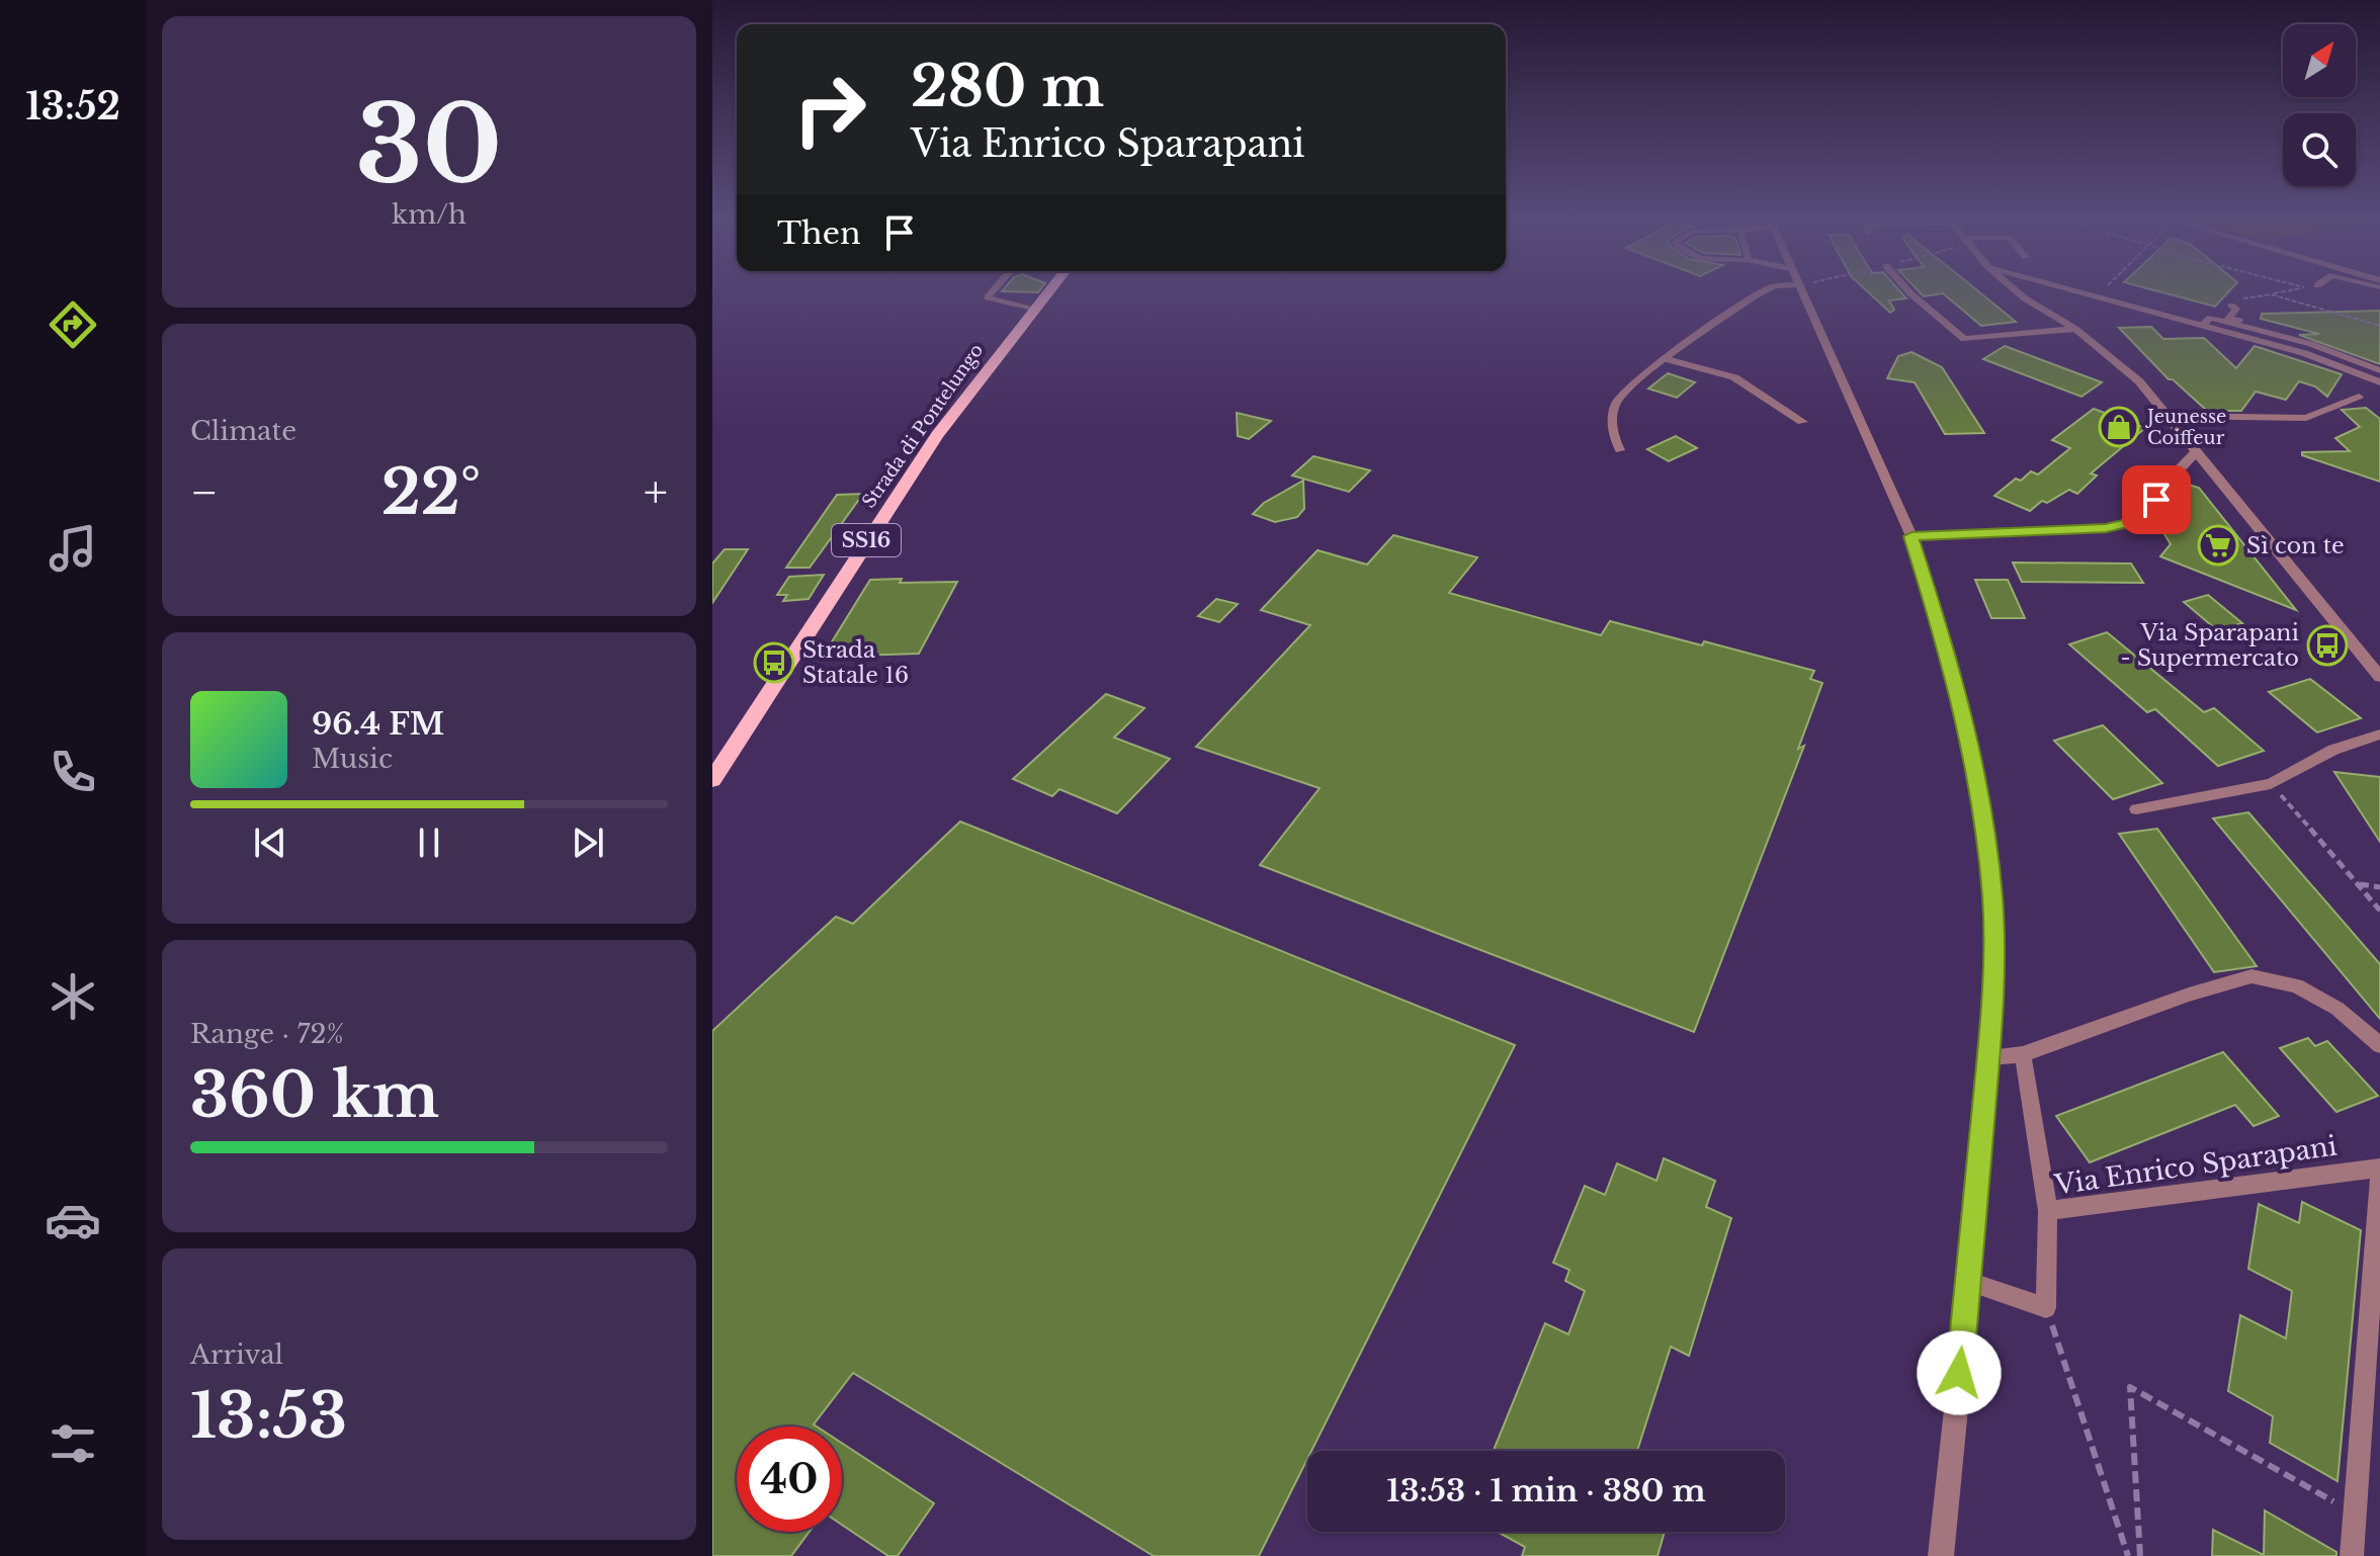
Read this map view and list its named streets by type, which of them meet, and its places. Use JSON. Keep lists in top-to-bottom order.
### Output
{
  "streets": {
    "main road": ["Strada di Pontelungo", "SS16"],
    "lane": ["Via Enrico Sparapani"]
  },
  "places": {
    "shop": ["Jeunesse Coiffeur"],
    "supermarket": ["Sì con te"],
    "bus stop": ["Via Sparapani - Supermercato", "Strada Statale 16"]
  },
  "north": "top right",
  "page": {
    "tabs": "13:52",
    "tile": [
      ["30", "km/h"],
      "Climate",
      ["Range · 72%", "360 km"],
      ["Arrival", "13:53"]
    ],
    "turn": ["280 m", "Via Enrico Sparapani"],
    "then": "Then",
    "heat": ["−", "22°", "+"],
    "song": ["96.4 FM", "Music"],
    "limit": "40",
    "trip": "13:53 · 1 min · 380 m"
  }
}
